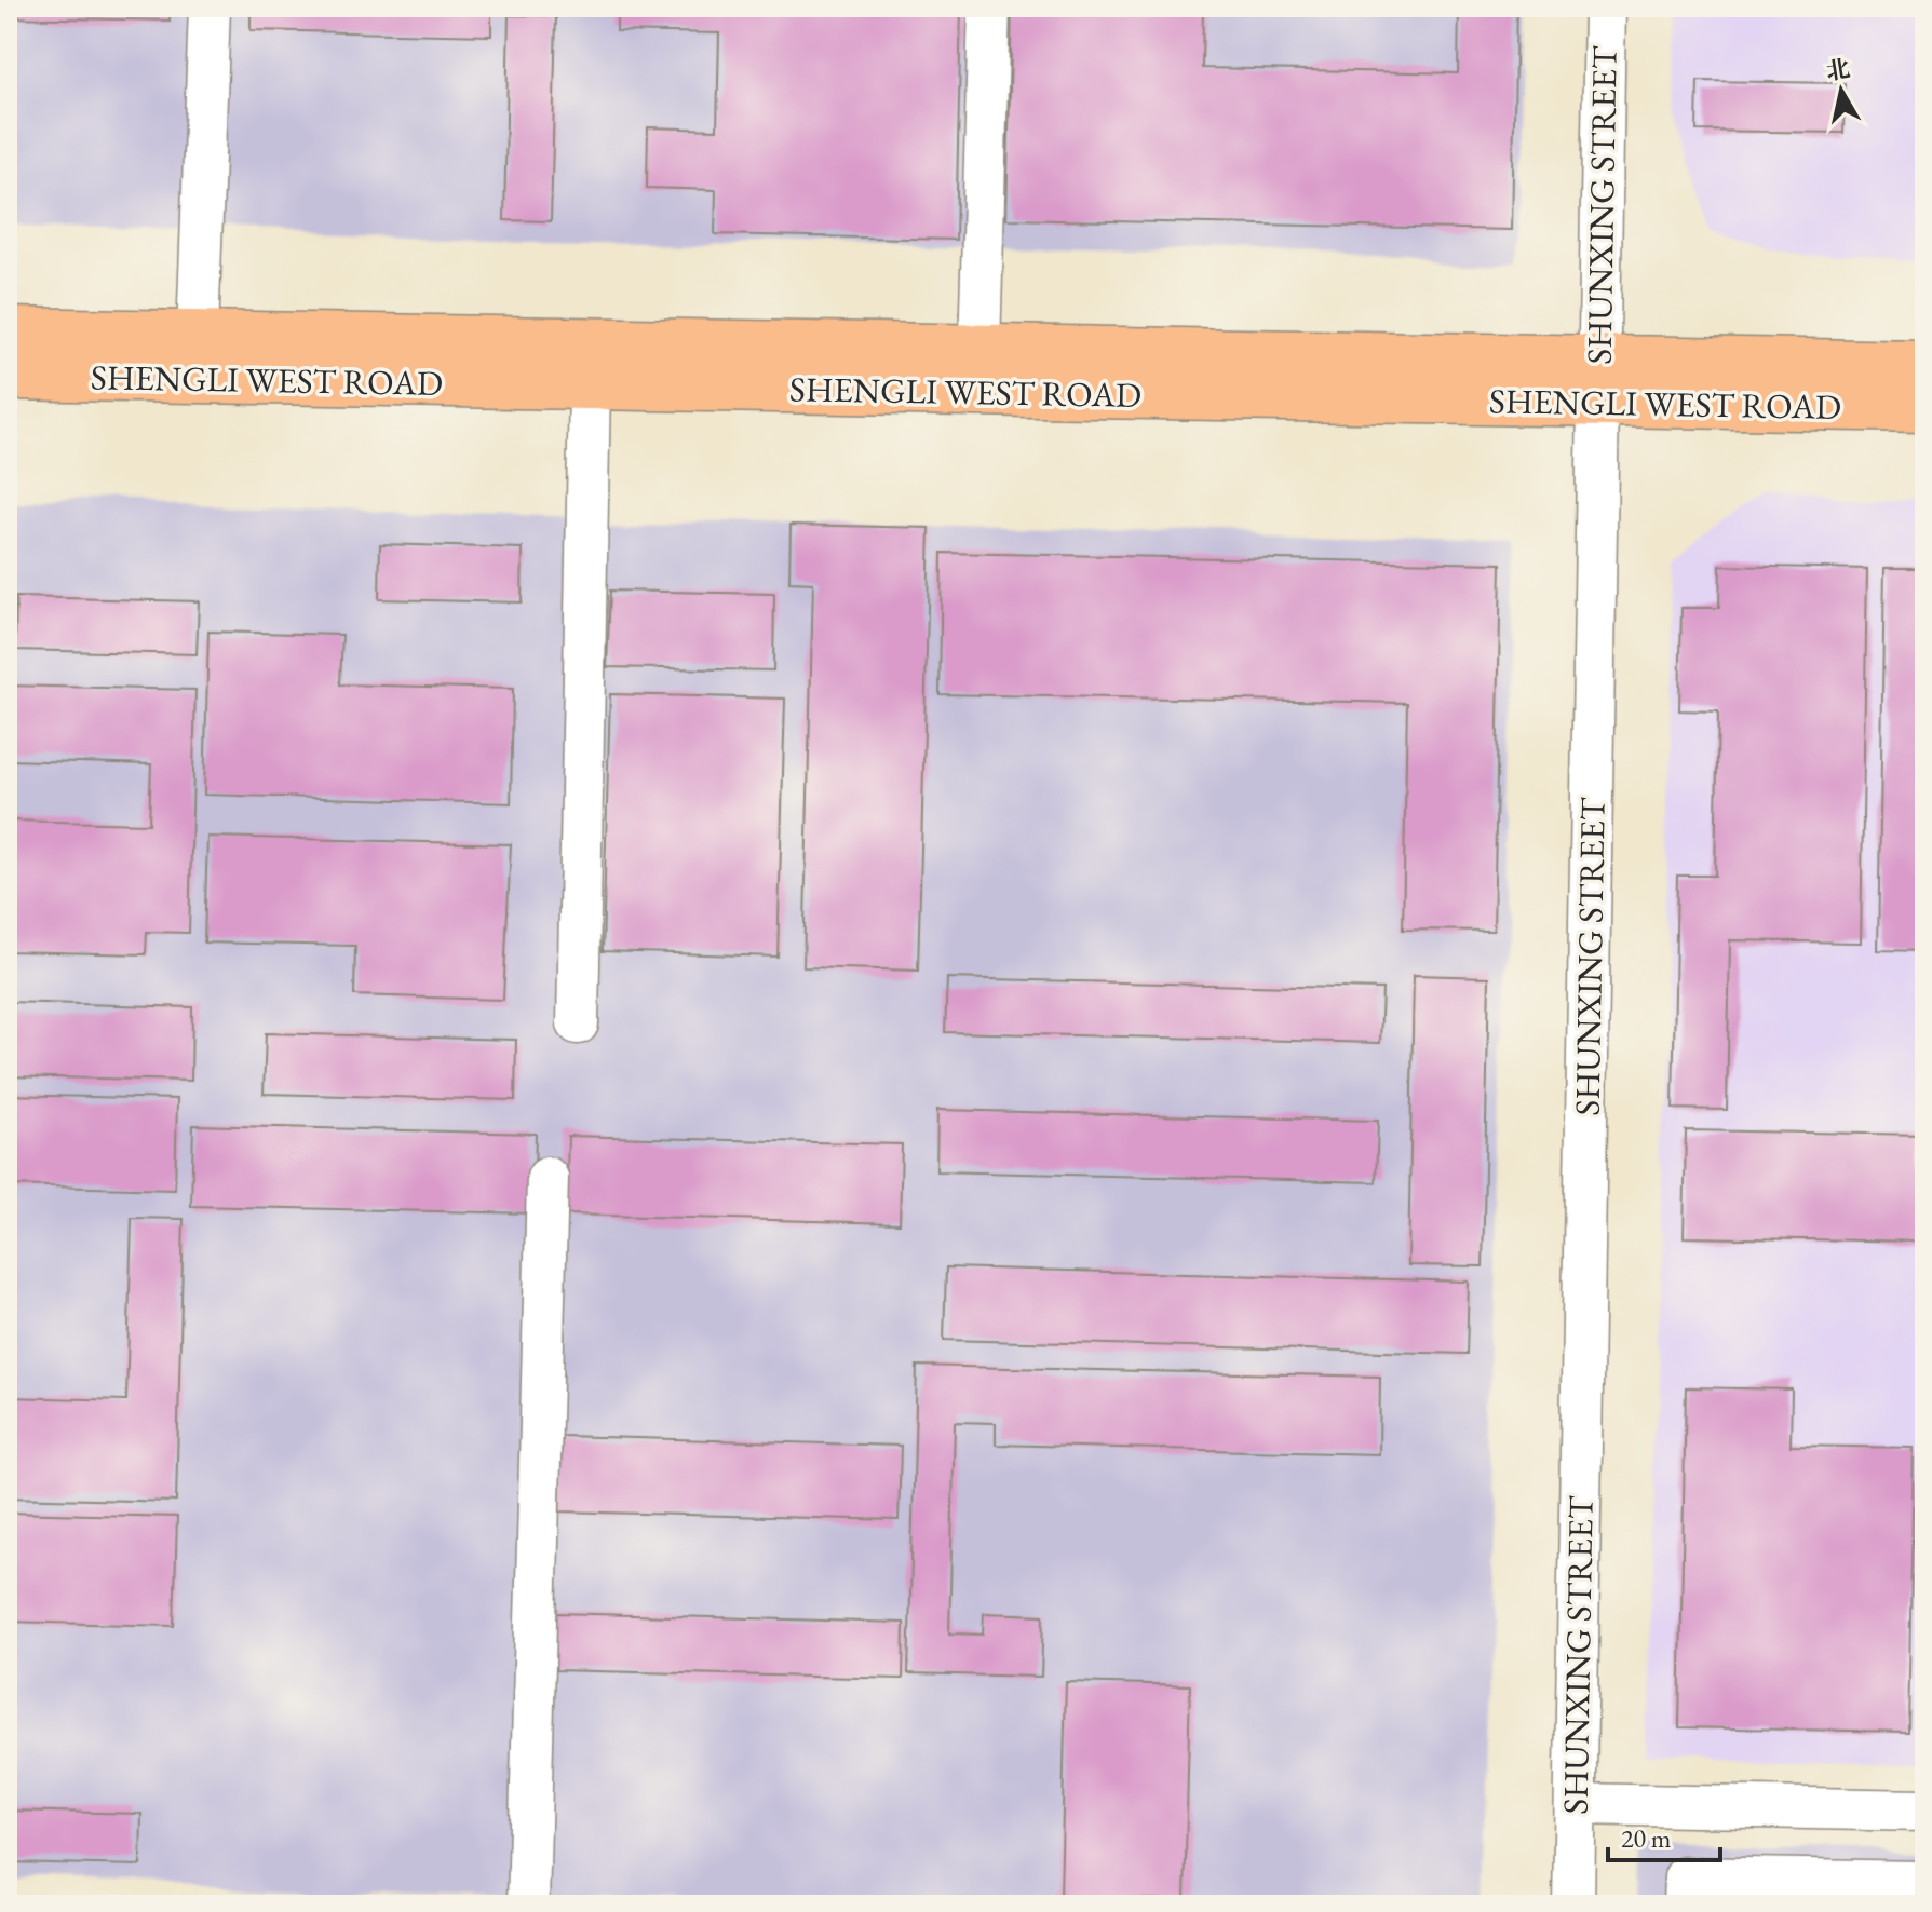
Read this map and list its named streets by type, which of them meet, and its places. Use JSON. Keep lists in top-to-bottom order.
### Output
{
  "streets": {
    "main road": ["SHENGLI WEST ROAD"],
    "street": ["SHUNXING STREET"]
  },
  "crossings": [
    ["SHUNXING STREET", "SHENGLI WEST ROAD"]
  ],
  "scale_bar": "20 m",
  "north": "top"
}
